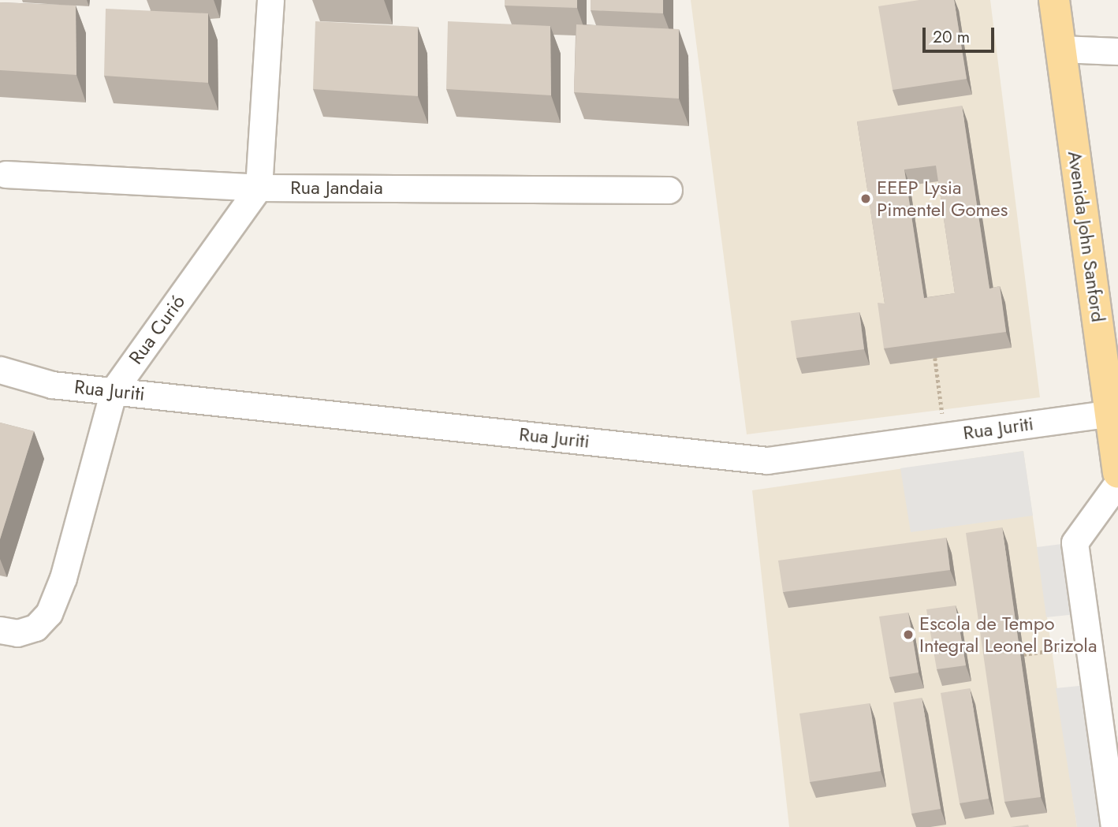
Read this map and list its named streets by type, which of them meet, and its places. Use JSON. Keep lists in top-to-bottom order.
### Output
{
  "streets": {
    "main road": ["Avenida John Sanford"],
    "street": ["Rua Jandaia", "Rua Curió", "Rua Juriti"]
  },
  "crossings": [
    ["Rua Jandaia", "Rua Curió"],
    ["Avenida John Sanford", "Rua Juriti"],
    ["Rua Curió", "Rua Juriti"]
  ],
  "places": ["EEEP Lysia Pimentel Gomes", "Escola de Tempo Integral Leonel Brizola"],
  "scale_bar": "20 m"
}
